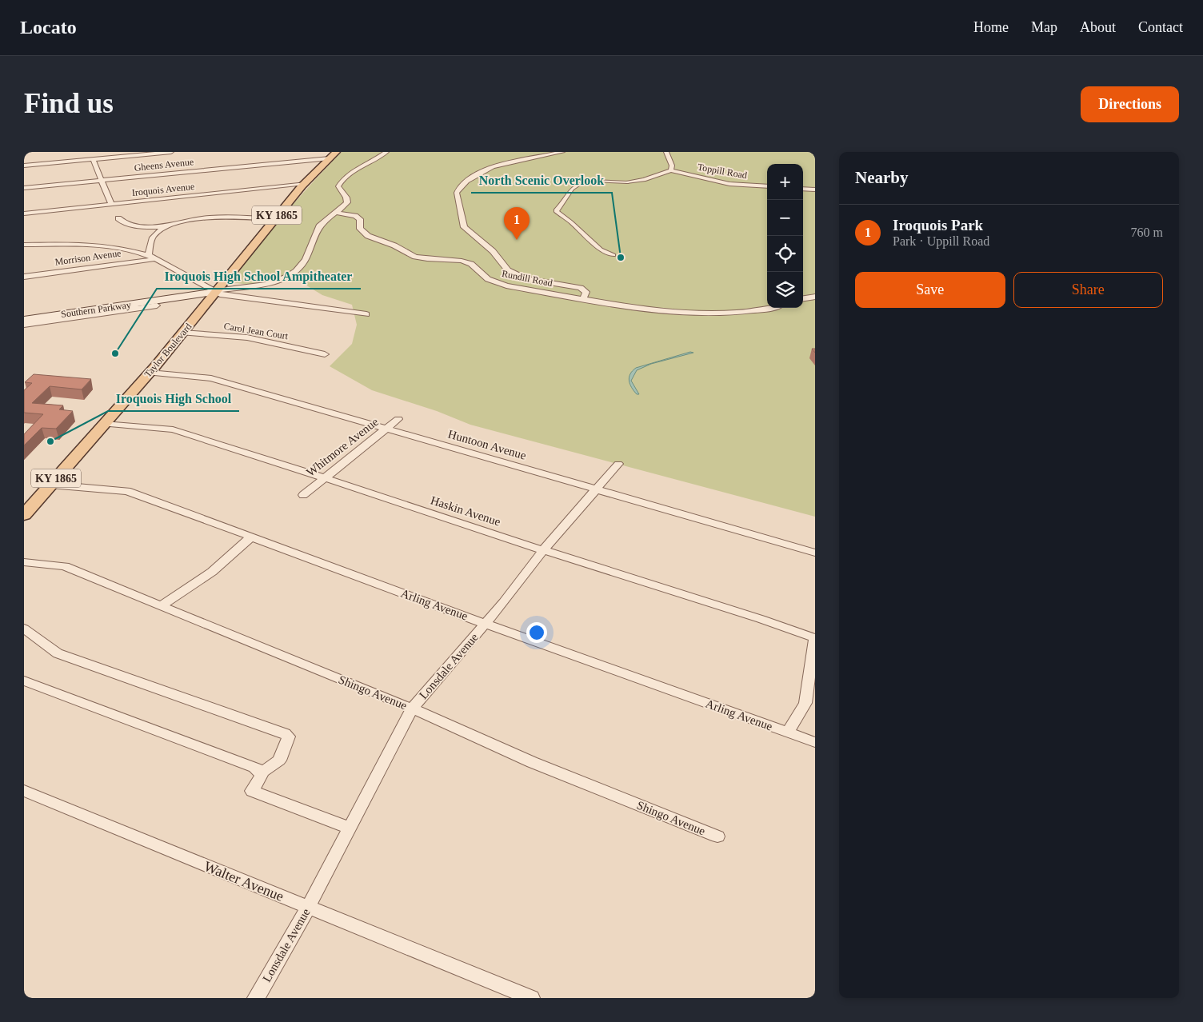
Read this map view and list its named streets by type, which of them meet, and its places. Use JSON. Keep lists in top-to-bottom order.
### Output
{
  "streets": {
    "main road": ["KY 1865", "Southern Parkway", "Taylor Boulevard"],
    "street": [
      "Gheens Avenue",
      "Toppill Road",
      "Iroquois Avenue",
      "Morrison Avenue",
      "Rundill Road",
      "Carol Jean Court",
      "Huntoon Avenue",
      "Whitmore Avenue",
      "Haskin Avenue",
      "Arling Avenue",
      "Lonsdale Avenue",
      "Shingo Avenue",
      "Walter Avenue"
    ]
  },
  "crossings": [
    ["Gheens Avenue", "KY 1865"],
    ["Iroquois Avenue", "KY 1865"],
    ["KY 1865", "Southern Parkway"],
    ["KY 1865", "Taylor Boulevard"],
    ["Southern Parkway", "Taylor Boulevard"],
    ["Carol Jean Court", "Taylor Boulevard"],
    ["Taylor Boulevard", "Huntoon Avenue"],
    ["Taylor Boulevard", "Haskin Avenue"],
    ["Taylor Boulevard", "Arling Avenue"],
    ["Huntoon Avenue", "Whitmore Avenue"],
    ["Huntoon Avenue", "Lonsdale Avenue"],
    ["Whitmore Avenue", "Haskin Avenue"],
    ["Haskin Avenue", "Lonsdale Avenue"],
    ["Arling Avenue", "Lonsdale Avenue"],
    ["Lonsdale Avenue", "Shingo Avenue"],
    ["Lonsdale Avenue", "Walter Avenue"]
  ],
  "places": ["North Scenic Overlook", "Iroquois High School Ampitheater", "Iroquois High School"],
  "page": {
    "header": "Locato",
    "nav": [
      "Home",
      "Map",
      "About",
      "Contact"
    ],
    "buttons": [
      "Directions",
      ["Save", "Share"]
    ],
    "title": "Find us",
    "heading": "Nearby",
    "map_buttons": ["+", "−"],
    "list": [
      {
        "mark": "1",
        "name": "Iroquois Park",
        "note": "Park · Uppill Road",
        "value": "760 m"
      }
    ],
    "pins": "1"
  }
}
